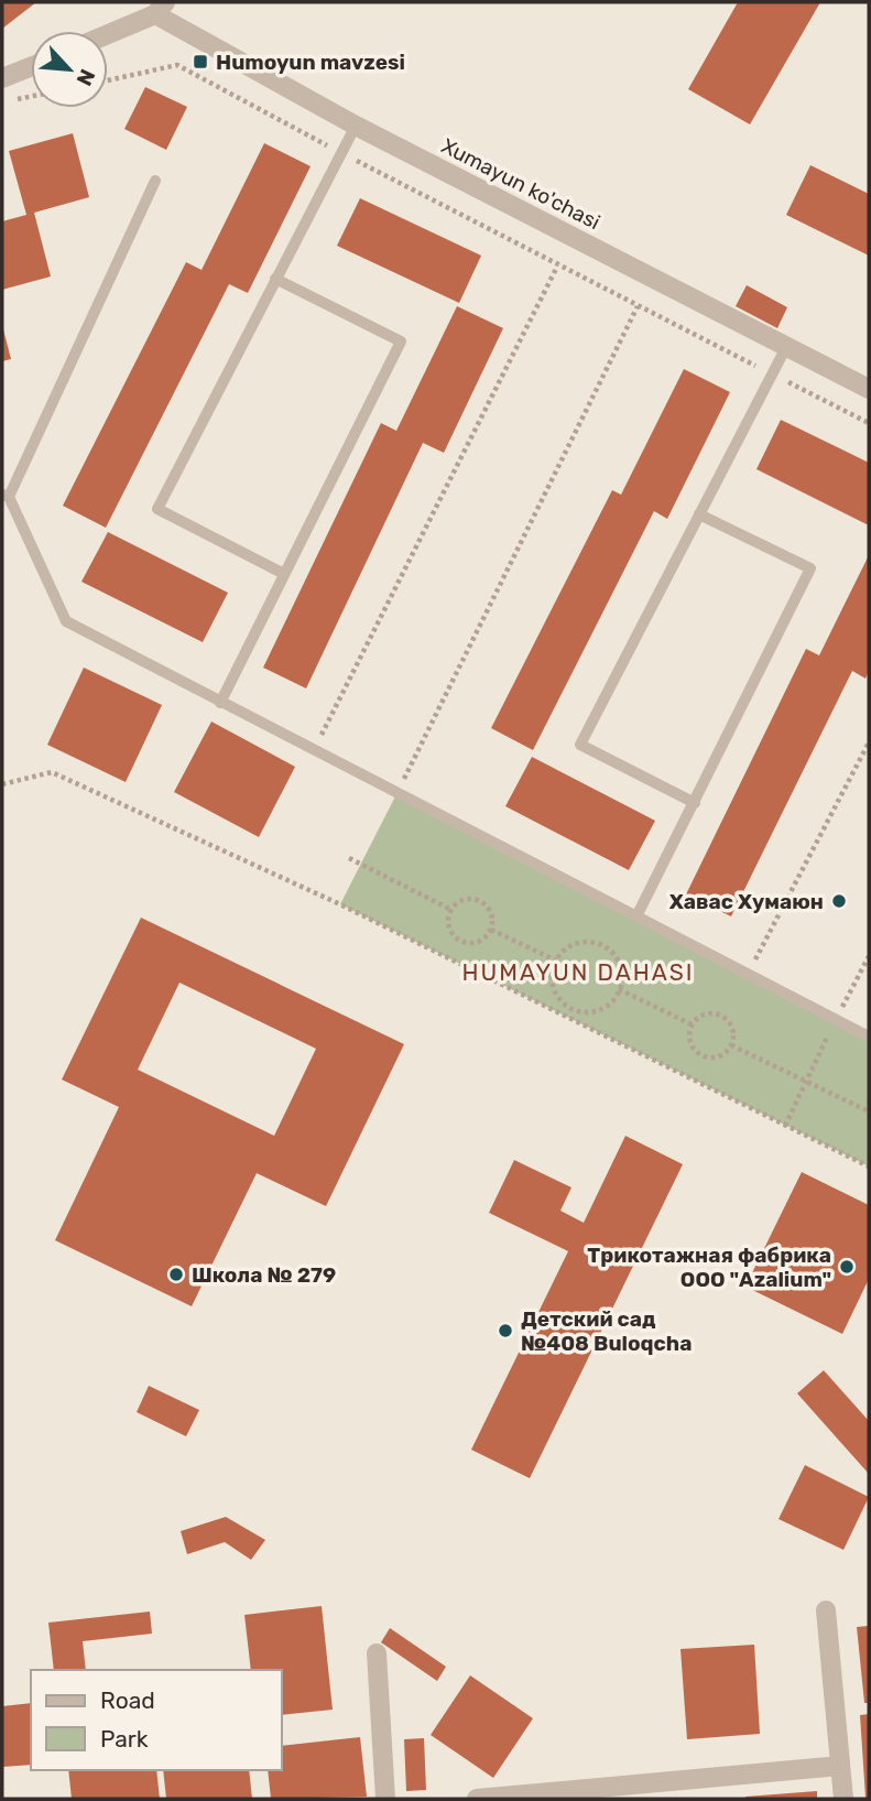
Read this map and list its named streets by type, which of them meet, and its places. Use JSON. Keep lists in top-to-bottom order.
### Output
{
  "streets": {
    "street": ["Xumayun ko'chasi"]
  },
  "districts": ["HUMAYUN DAHASI"],
  "places": {
    "transit": ["Humoyun mavzesi"],
    "other": [
      "Хавас Хумаюн",
      "Трикотажная фабрика ООО \"Azalium\"",
      "Школа № 279",
      "Детский сад №408 Buloqcha"
    ]
  },
  "legend": ["Road", "Park"],
  "north": "bottom right"
}
